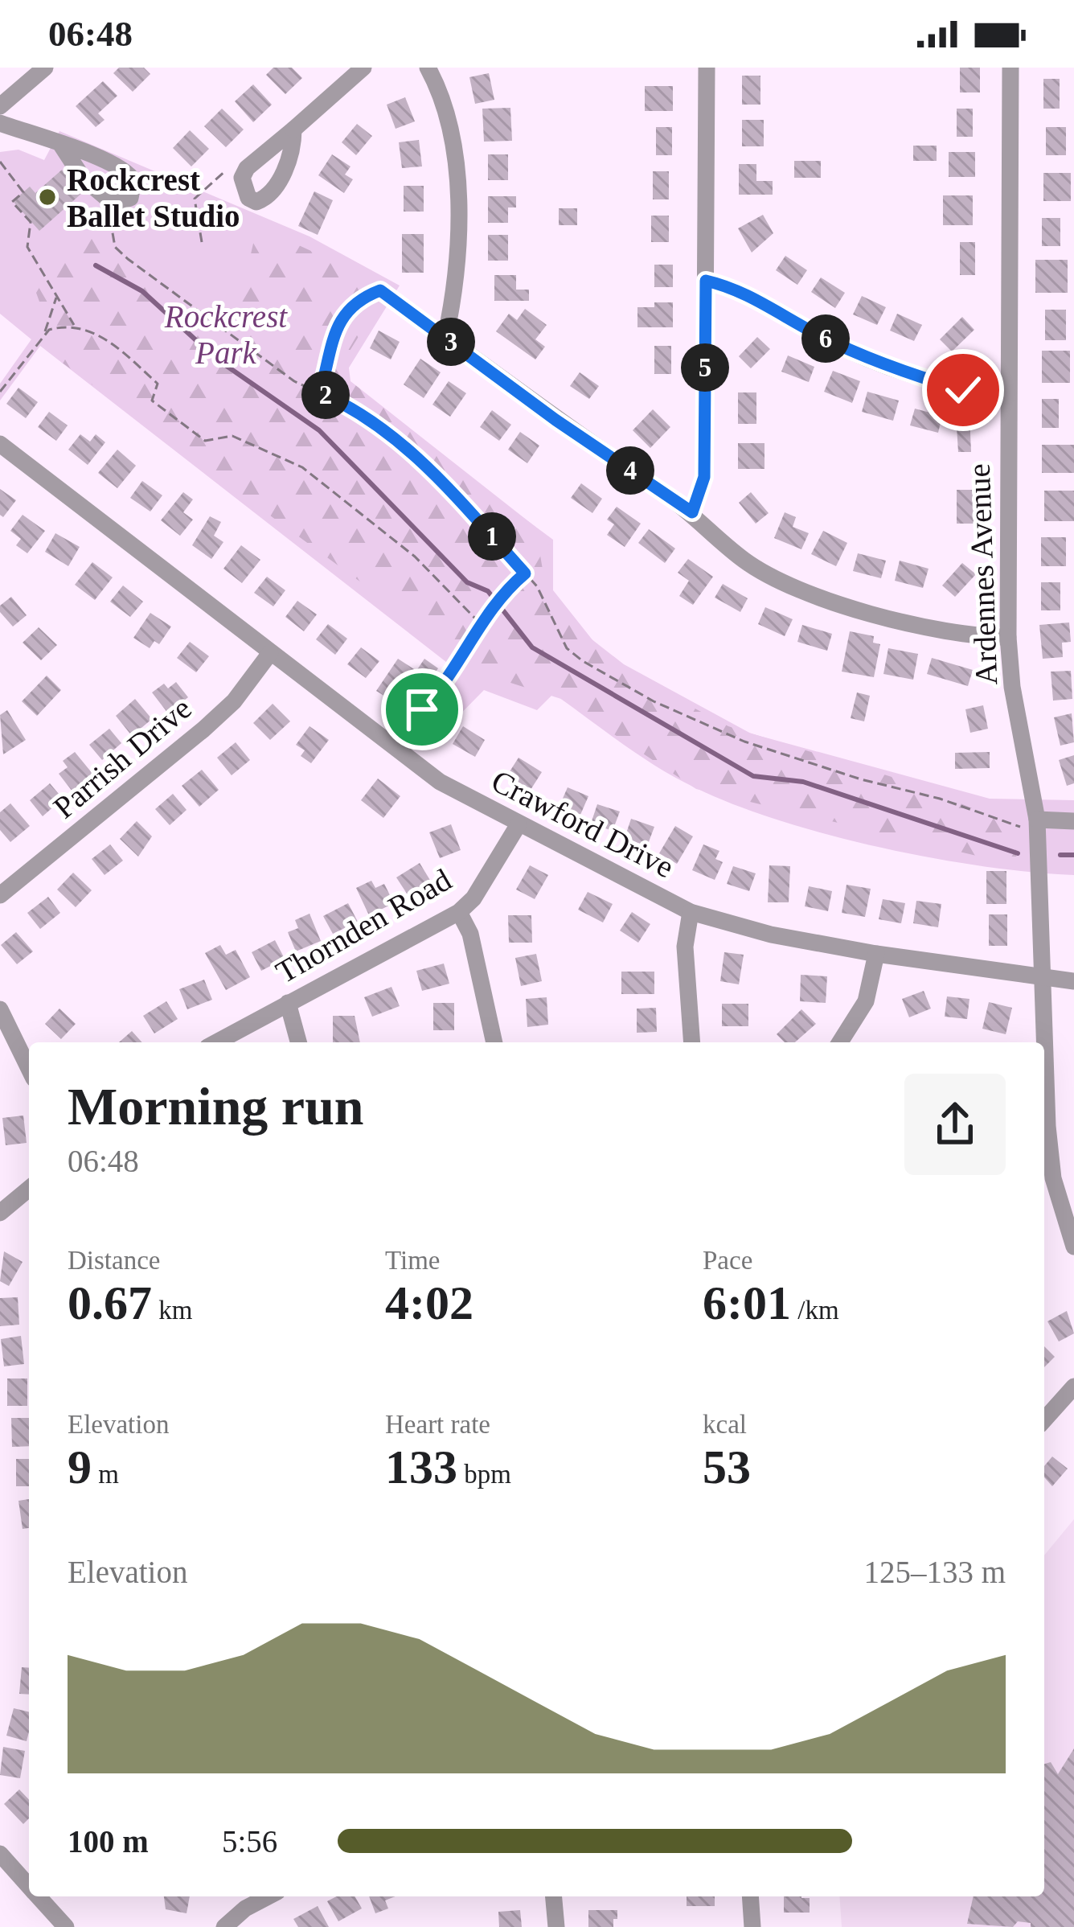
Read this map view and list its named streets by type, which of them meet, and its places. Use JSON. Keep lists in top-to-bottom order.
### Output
{
  "streets": {
    "street": [
      "Ardennes Avenue",
      "Parrish Drive",
      "Crawford Drive",
      "Thornden Road"
    ]
  },
  "crossings": [
    ["Ardennes Avenue", "Crawford Drive"],
    ["Parrish Drive", "Crawford Drive"],
    ["Crawford Drive", "Thornden Road"]
  ],
  "parks": ["Rockcrest Park"],
  "places": ["Rockcrest Ballet Studio"],
  "page": {
    "status": "06:48",
    "pins": [
      "6",
      "3",
      "5",
      "2",
      "4",
      "1"
    ],
    "heading": ["Morning run", "06:48"],
    "stats": [
      ["Distance", "0.67 km"],
      ["Time", "4:02"],
      ["Pace", "6:01 /km"],
      ["Elevation", "9 m"],
      ["Heart rate", "133 bpm"],
      ["kcal", "53"]
    ],
    "chart": ["Elevation", "125–133 m"],
    "list": [
      {
        "name": "100 m",
        "note": "5:56"
      }
    ]
  }
}
